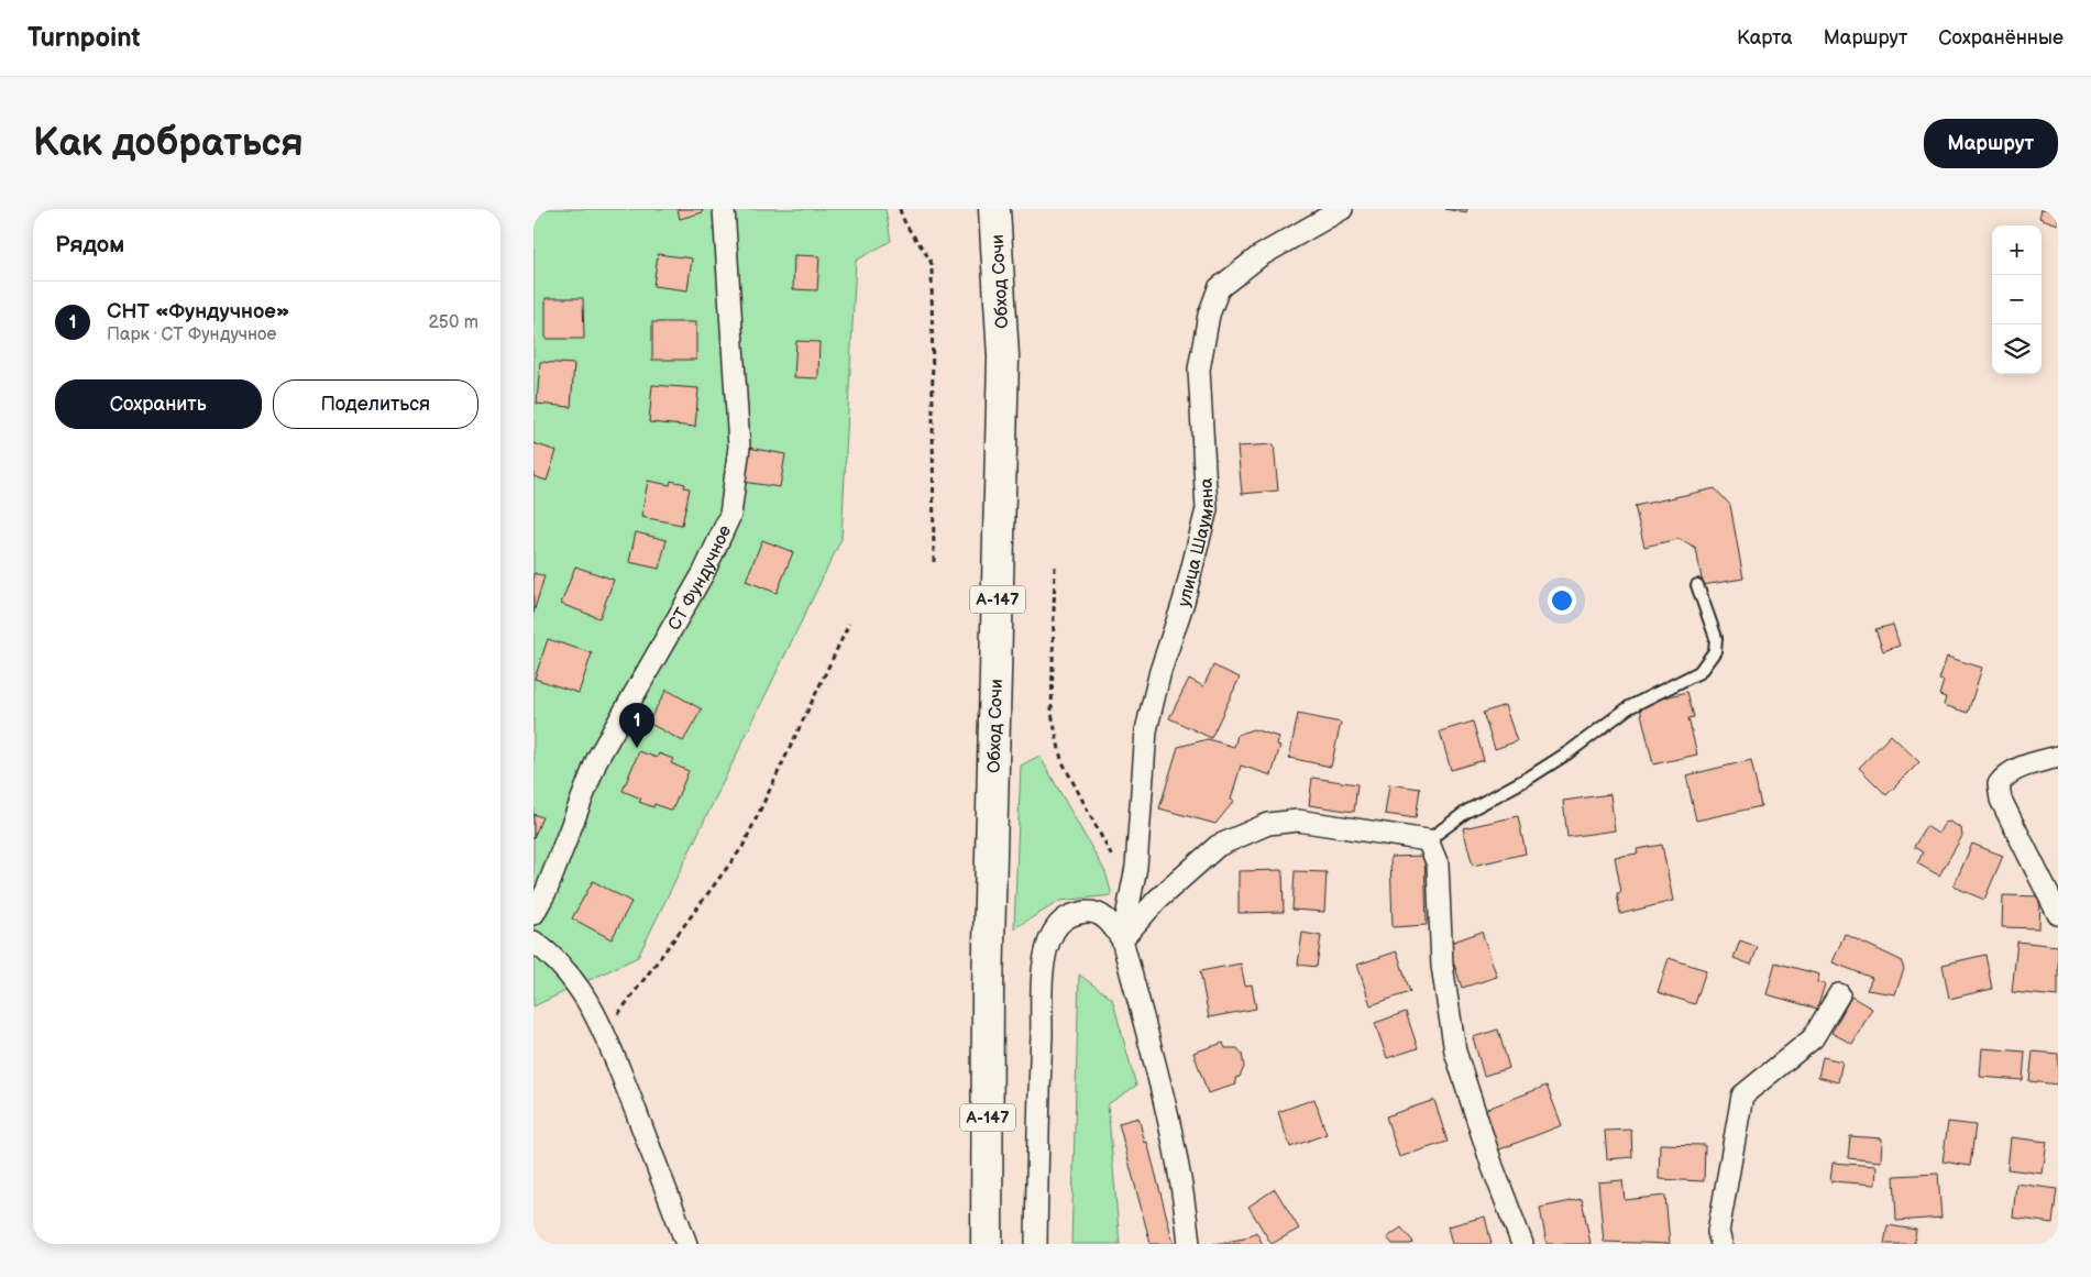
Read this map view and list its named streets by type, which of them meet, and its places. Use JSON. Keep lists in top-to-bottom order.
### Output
{
  "streets": {
    "highway": ["Обход Сочи", "А-147"],
    "street": ["улица Шаумяна", "СТ Фундучное"]
  },
  "page": {
    "header": "Turnpoint",
    "nav": ["Карта", "Маршрут", "Сохранённые"],
    "buttons": [
      "Маршрут",
      ["Сохранить", "Поделиться"]
    ],
    "title": "Как добраться",
    "heading": "Рядом",
    "map_buttons": ["+", "−"],
    "list": [
      {
        "mark": "1",
        "name": "СНТ «Фундучное»",
        "note": "Парк · СТ Фундучное",
        "value": "250 m"
      }
    ],
    "pins": "1"
  }
}
